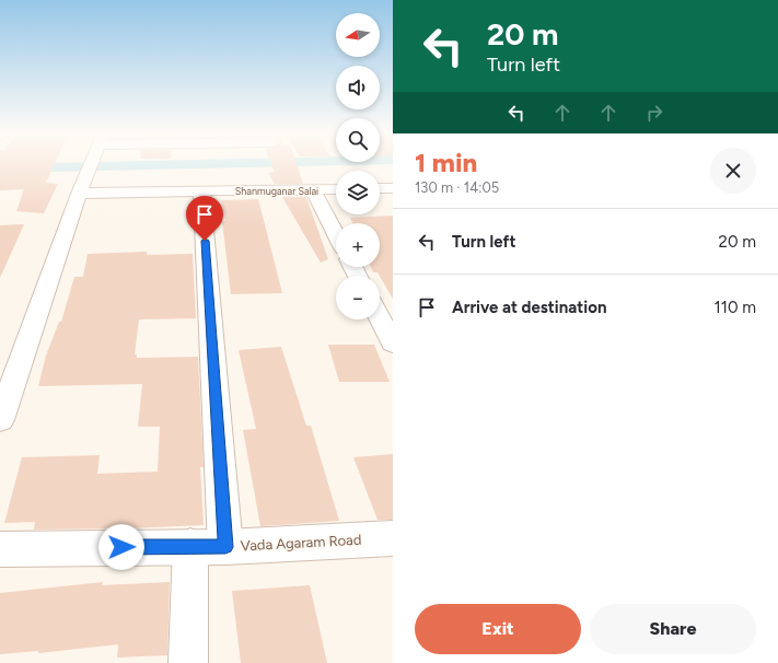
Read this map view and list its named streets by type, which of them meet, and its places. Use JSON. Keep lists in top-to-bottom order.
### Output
{
  "streets": {
    "street": ["Shanmuganar Salai", "Vada Agaram Road"]
  },
  "north": "left",
  "page": {
    "turn": ["20 m", "Turn left"],
    "map_buttons": ["+", "−"],
    "heading": ["1 min", "130 m · 14:05"],
    "list": [
      {
        "name": "Turn left",
        "value": "20 m"
      },
      {
        "name": "Arrive at destination",
        "value": "110 m"
      }
    ],
    "buttons": ["Exit", "Share"]
  }
}
